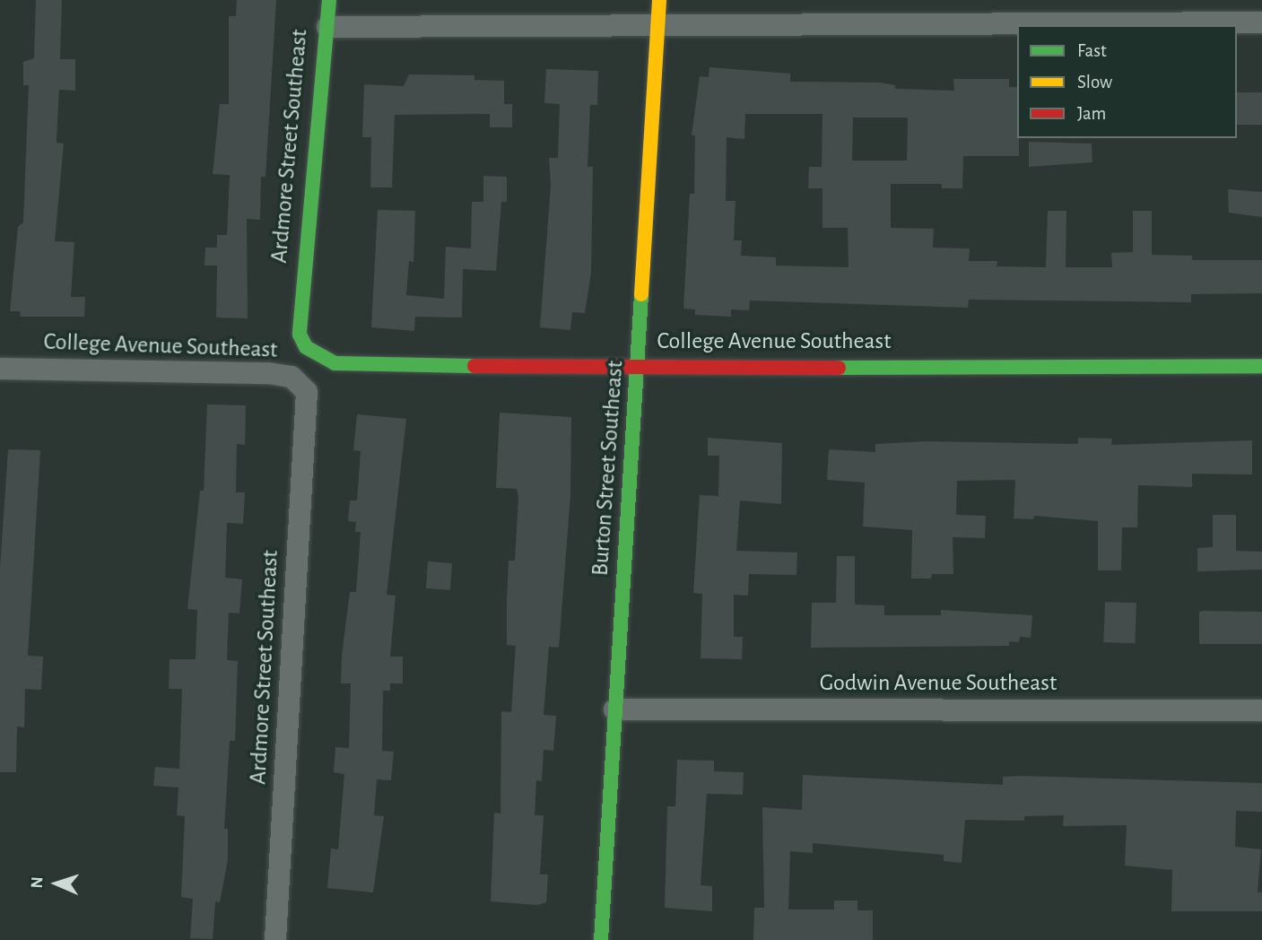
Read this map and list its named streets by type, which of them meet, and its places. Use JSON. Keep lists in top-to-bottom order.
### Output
{
  "streets": {
    "street": [
      "Ardmore Street Southeast",
      "College Avenue Southeast",
      "Burton Street Southeast",
      "Godwin Avenue Southeast"
    ]
  },
  "crossings": [
    ["Ardmore Street Southeast", "College Avenue Southeast"],
    ["College Avenue Southeast", "Burton Street Southeast"],
    ["Burton Street Southeast", "Godwin Avenue Southeast"]
  ],
  "legend": ["Fast", "Slow", "Jam"],
  "north": "left"
}
